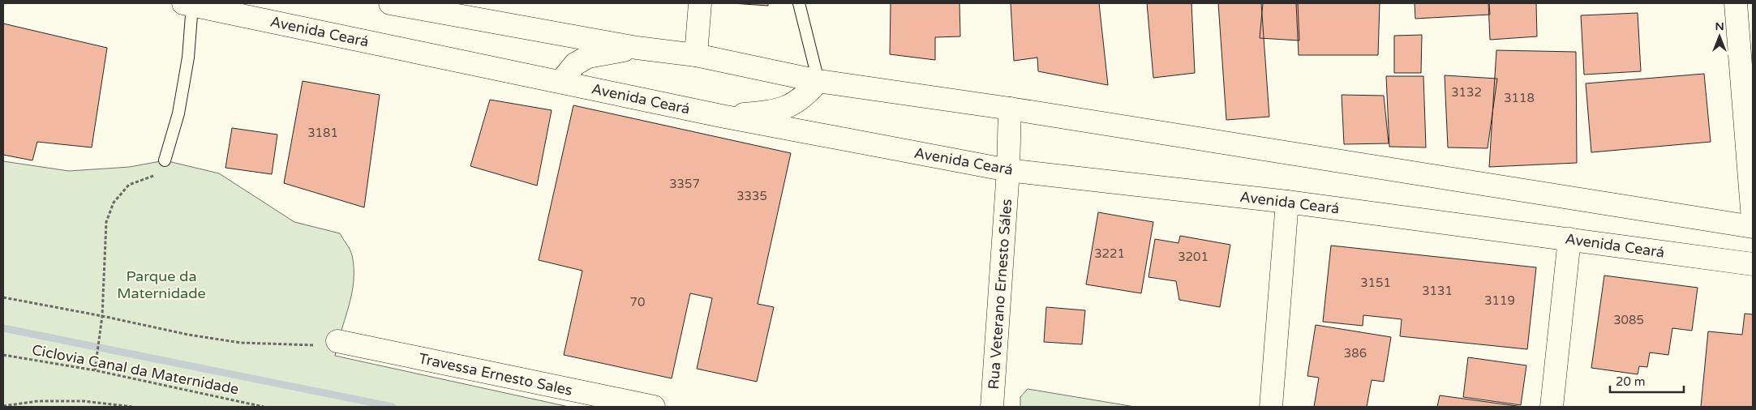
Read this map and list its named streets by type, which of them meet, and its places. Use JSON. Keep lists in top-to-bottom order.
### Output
{
  "streets": {
    "main road": ["Avenida Ceará", "Rua Veterano Ernesto Sáles", "Travessa Ernesto Sales"],
    "path": ["Ciclovia Canal da Maternidade"]
  },
  "crossings": [
    ["Avenida Ceará", "Rua Veterano Ernesto Sáles"]
  ],
  "parks": ["Parque da Maternidade"],
  "house_numbers": [
    "3132",
    "3118",
    "3181",
    "3357",
    "3335",
    "3221",
    "3201",
    "3151",
    "3131",
    "3119",
    "70",
    "3085",
    "386"
  ],
  "scale_bar": "20 m",
  "north": "top"
}
